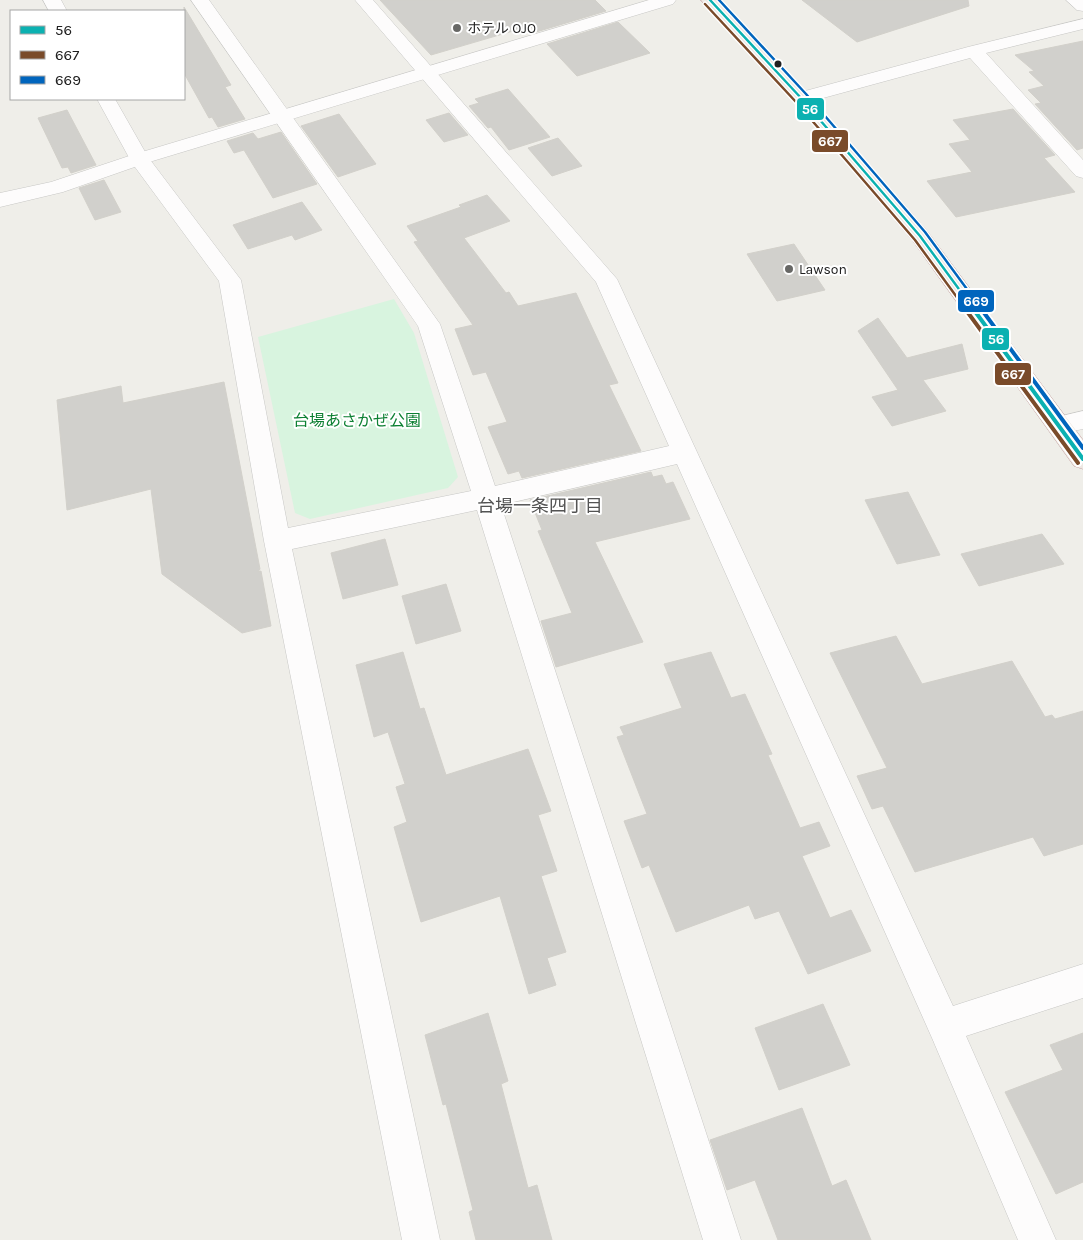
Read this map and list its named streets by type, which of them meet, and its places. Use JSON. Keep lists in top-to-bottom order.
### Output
{
  "districts": ["台場一条四丁目"],
  "parks": ["台場あさかぜ公園"],
  "places": ["ホテル OJO", "Lawson"],
  "lines": ["transit line 56", "transit line 669", "transit line 667"],
  "legend": ["56", "667", "669"]
}
